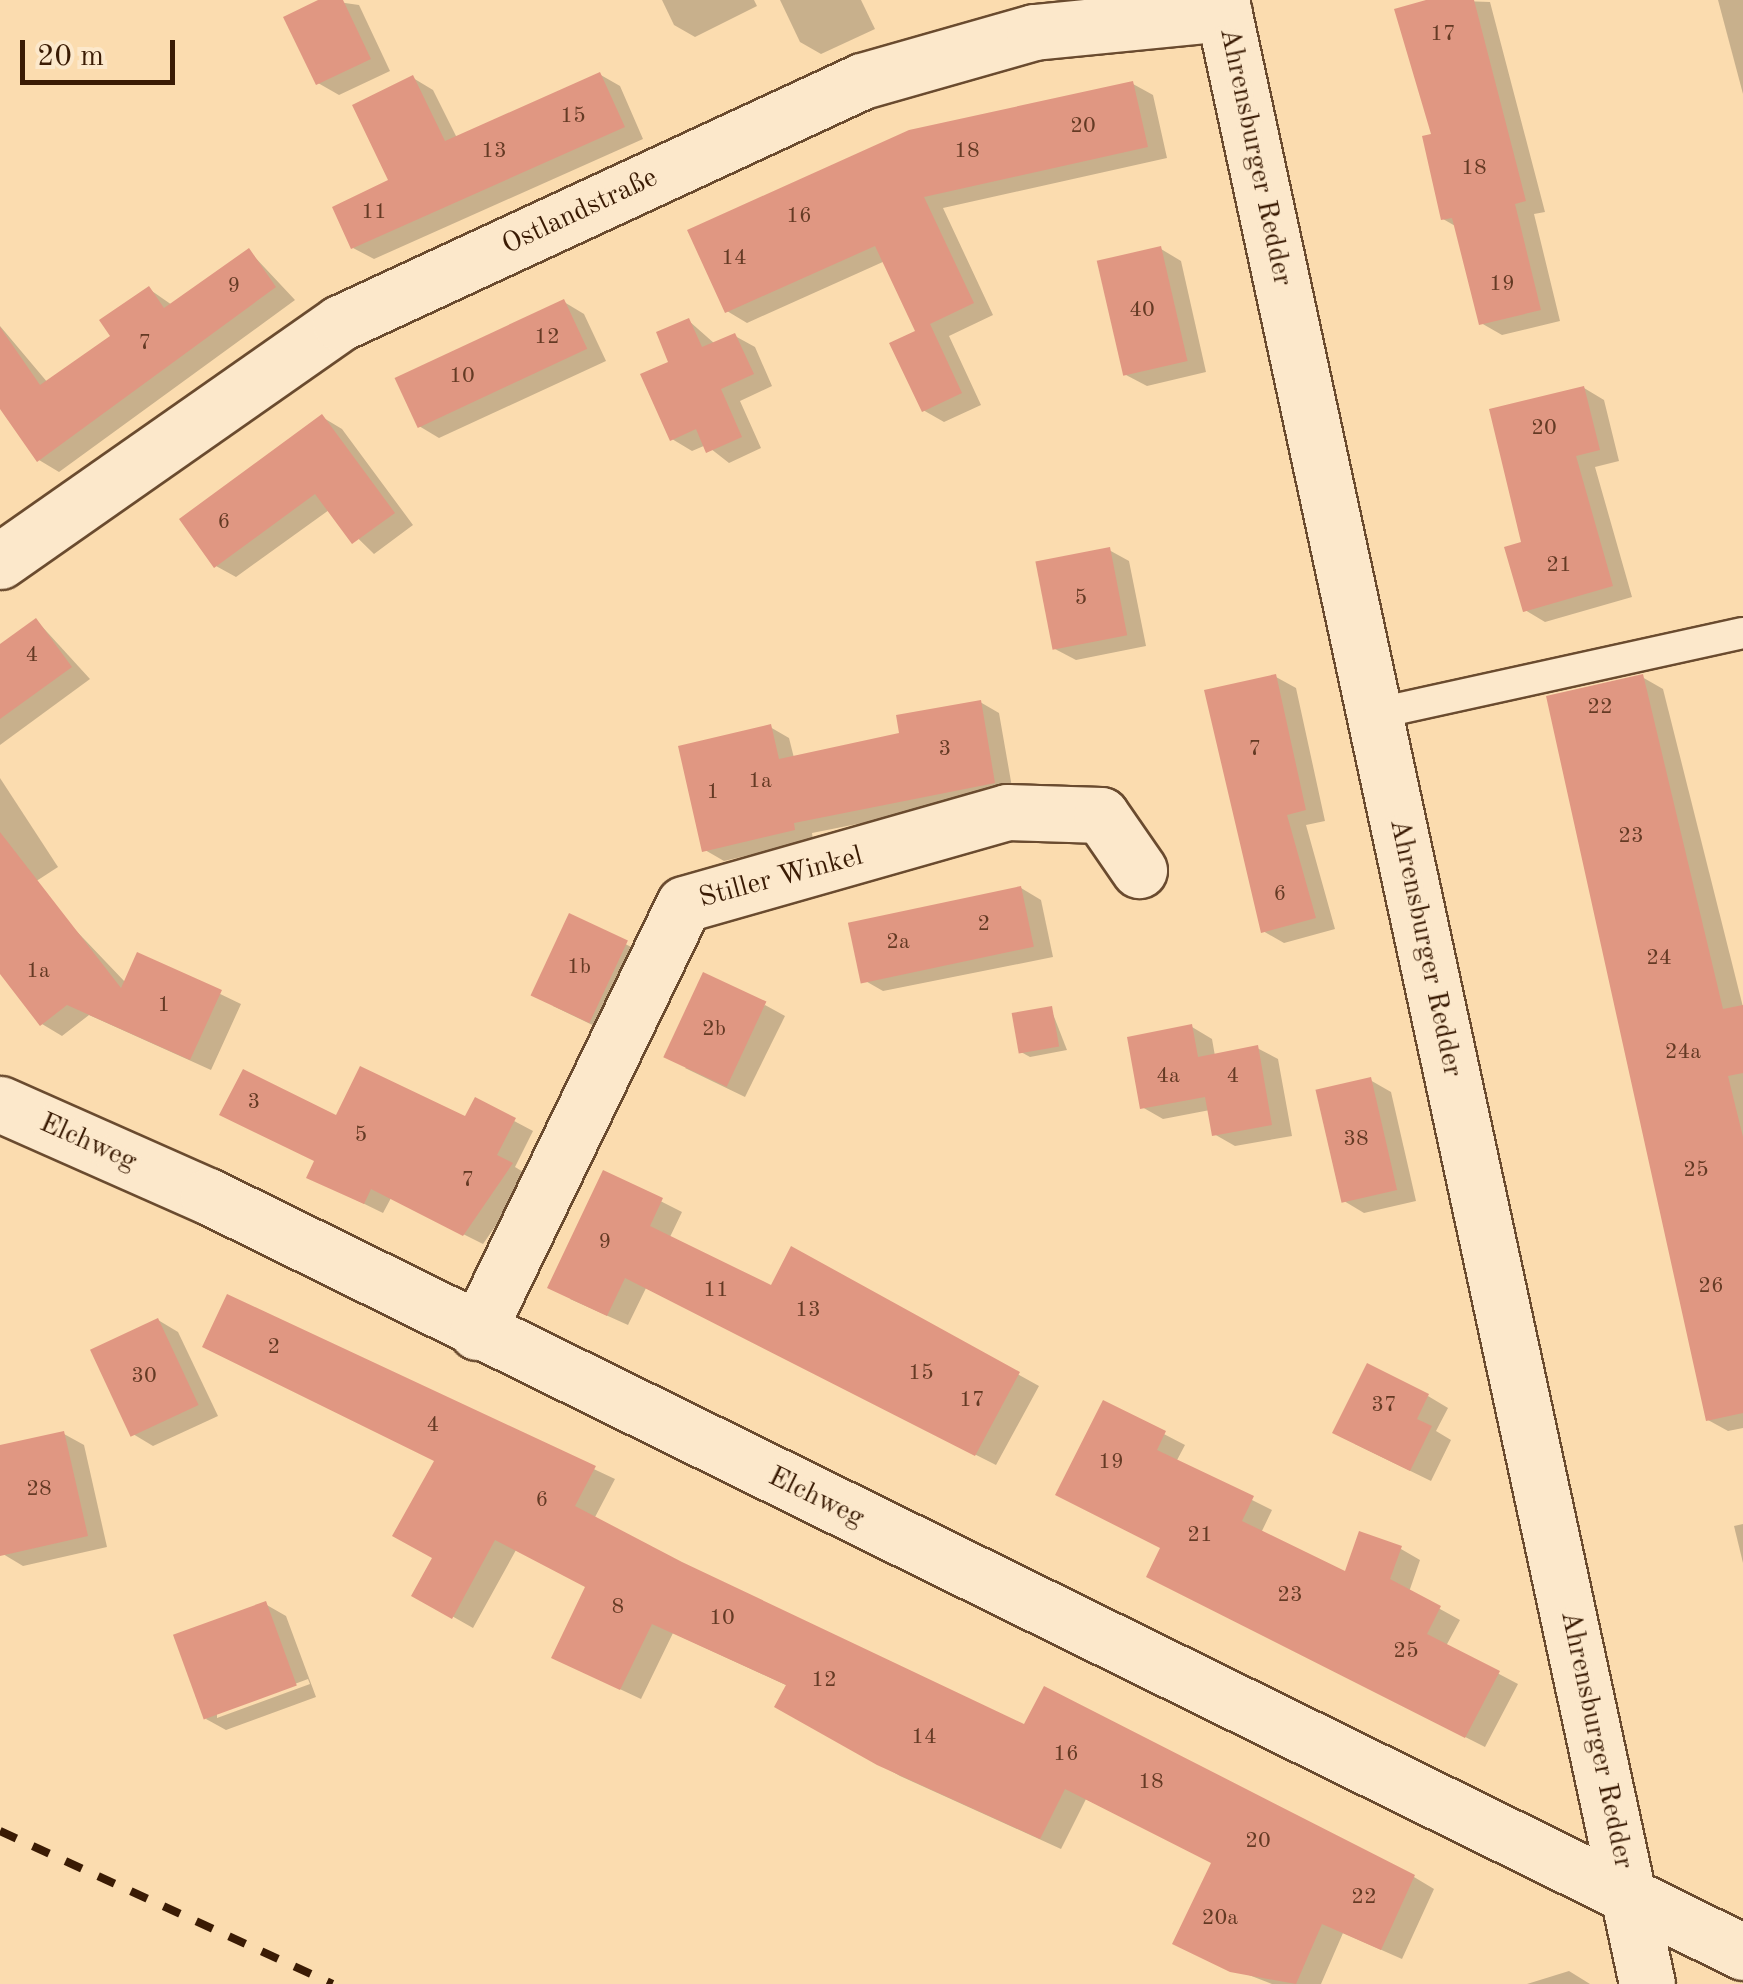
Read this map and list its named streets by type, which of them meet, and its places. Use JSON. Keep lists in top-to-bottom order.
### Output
{
  "streets": {
    "street": [
      "Ahrensburger Redder",
      "Ostlandstraße",
      "Stiller Winkel",
      "Elchweg"
    ]
  },
  "crossings": [
    ["Ahrensburger Redder", "Ostlandstraße"],
    ["Ahrensburger Redder", "Elchweg"],
    ["Stiller Winkel", "Elchweg"]
  ],
  "house_numbers": [
    "17",
    "15",
    "20",
    "13",
    "18",
    "18",
    "11",
    "16",
    "14",
    "19",
    "9",
    "40",
    "12",
    "7",
    "10",
    "20",
    "6",
    "21",
    "5",
    "4",
    "22",
    "3",
    "7",
    "1a",
    "1",
    "23",
    "6",
    "2",
    "2a",
    "24",
    "1b",
    "1a",
    "1",
    "2b",
    "24a",
    "4a",
    "4",
    "3",
    "5",
    "38",
    "25",
    "7",
    "9",
    "26",
    "11",
    "13",
    "2",
    "15",
    "30",
    "17",
    "37",
    "4",
    "19",
    "28",
    "6",
    "21",
    "23",
    "8",
    "10",
    "25",
    "12",
    "14",
    "16",
    "18",
    "20",
    "22",
    "20a"
  ],
  "scale_bar": "20 m"
}
